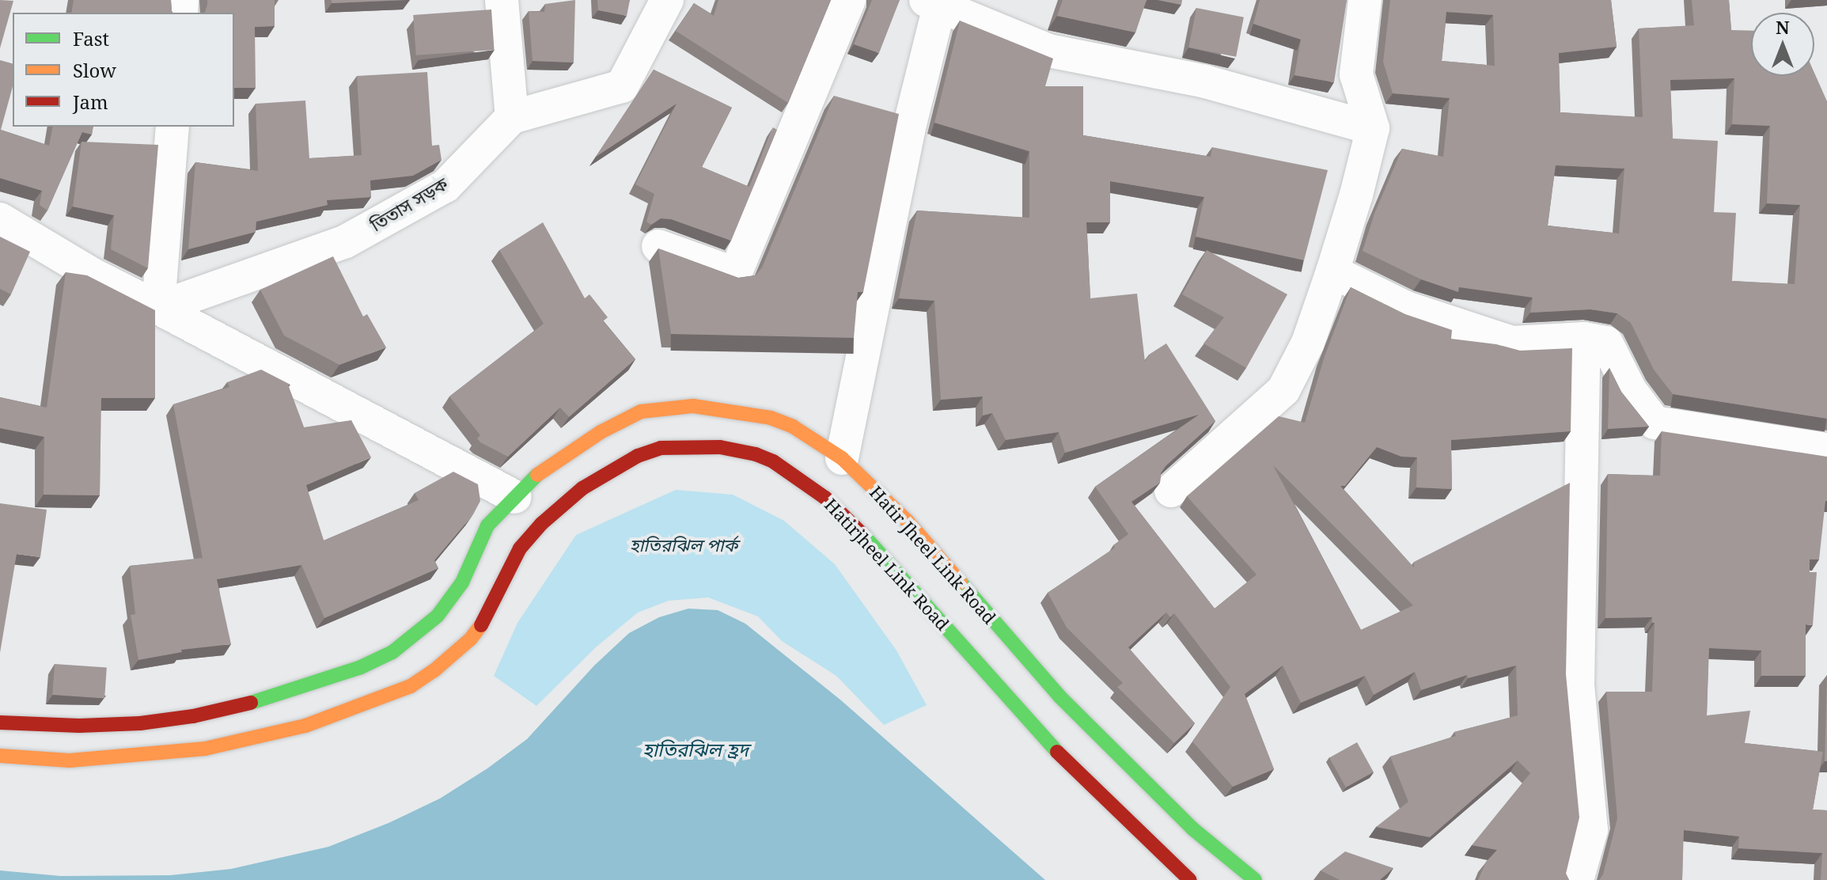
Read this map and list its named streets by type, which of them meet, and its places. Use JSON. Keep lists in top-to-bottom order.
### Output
{
  "streets": {
    "main road": ["Hatir Jheel Link Road", "Hatirjheel Link Road"],
    "street": ["তিতাস সড়ক"]
  },
  "water": ["হাতিরঝিল হ্রদ"],
  "parks": ["হাতিরঝিল পার্ক"],
  "legend": ["Fast", "Slow", "Jam"],
  "north": "top"
}
